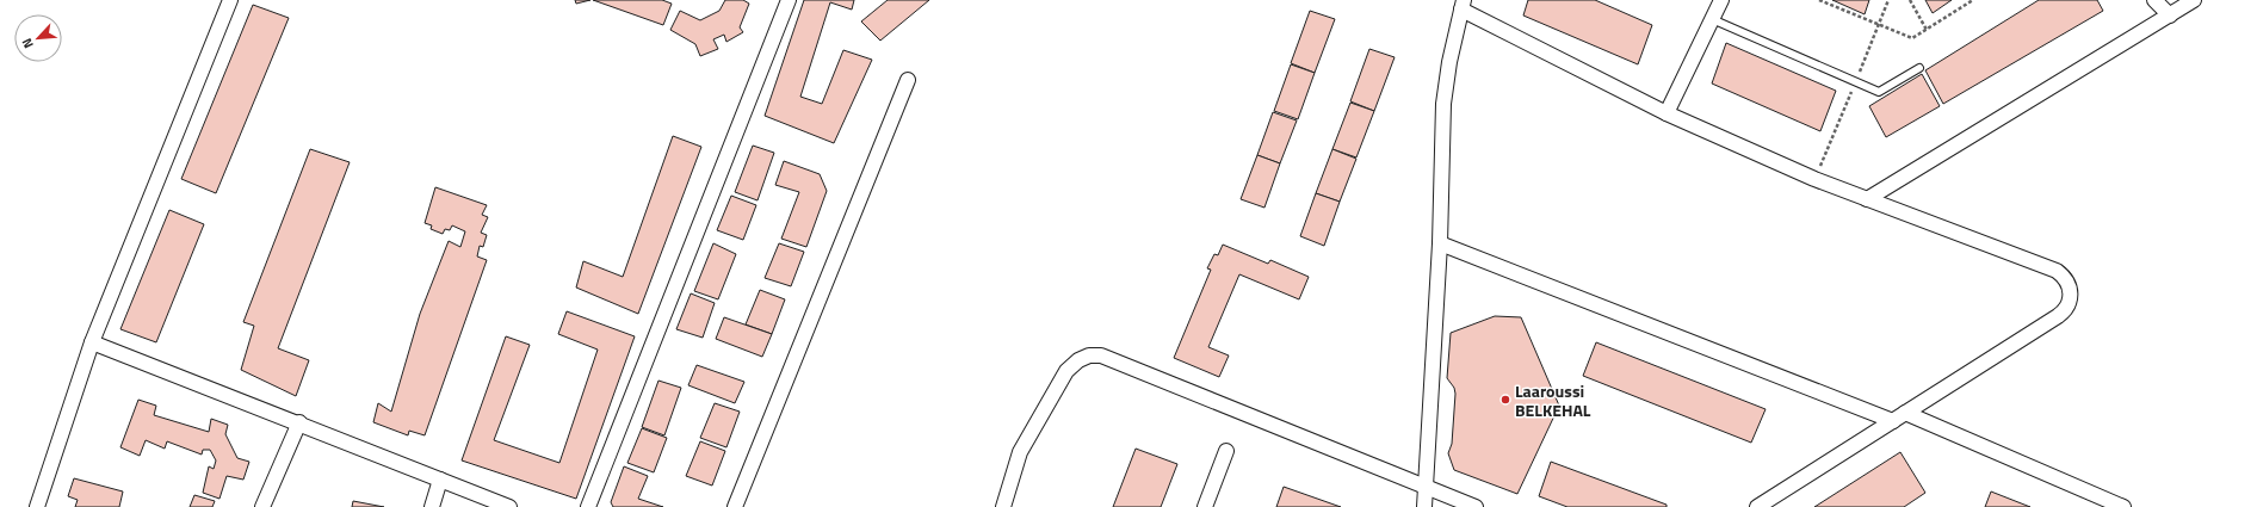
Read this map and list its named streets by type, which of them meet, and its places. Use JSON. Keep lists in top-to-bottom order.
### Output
{
  "places": ["Laaroussi BELKEHAL"],
  "north": "bottom left"
}
